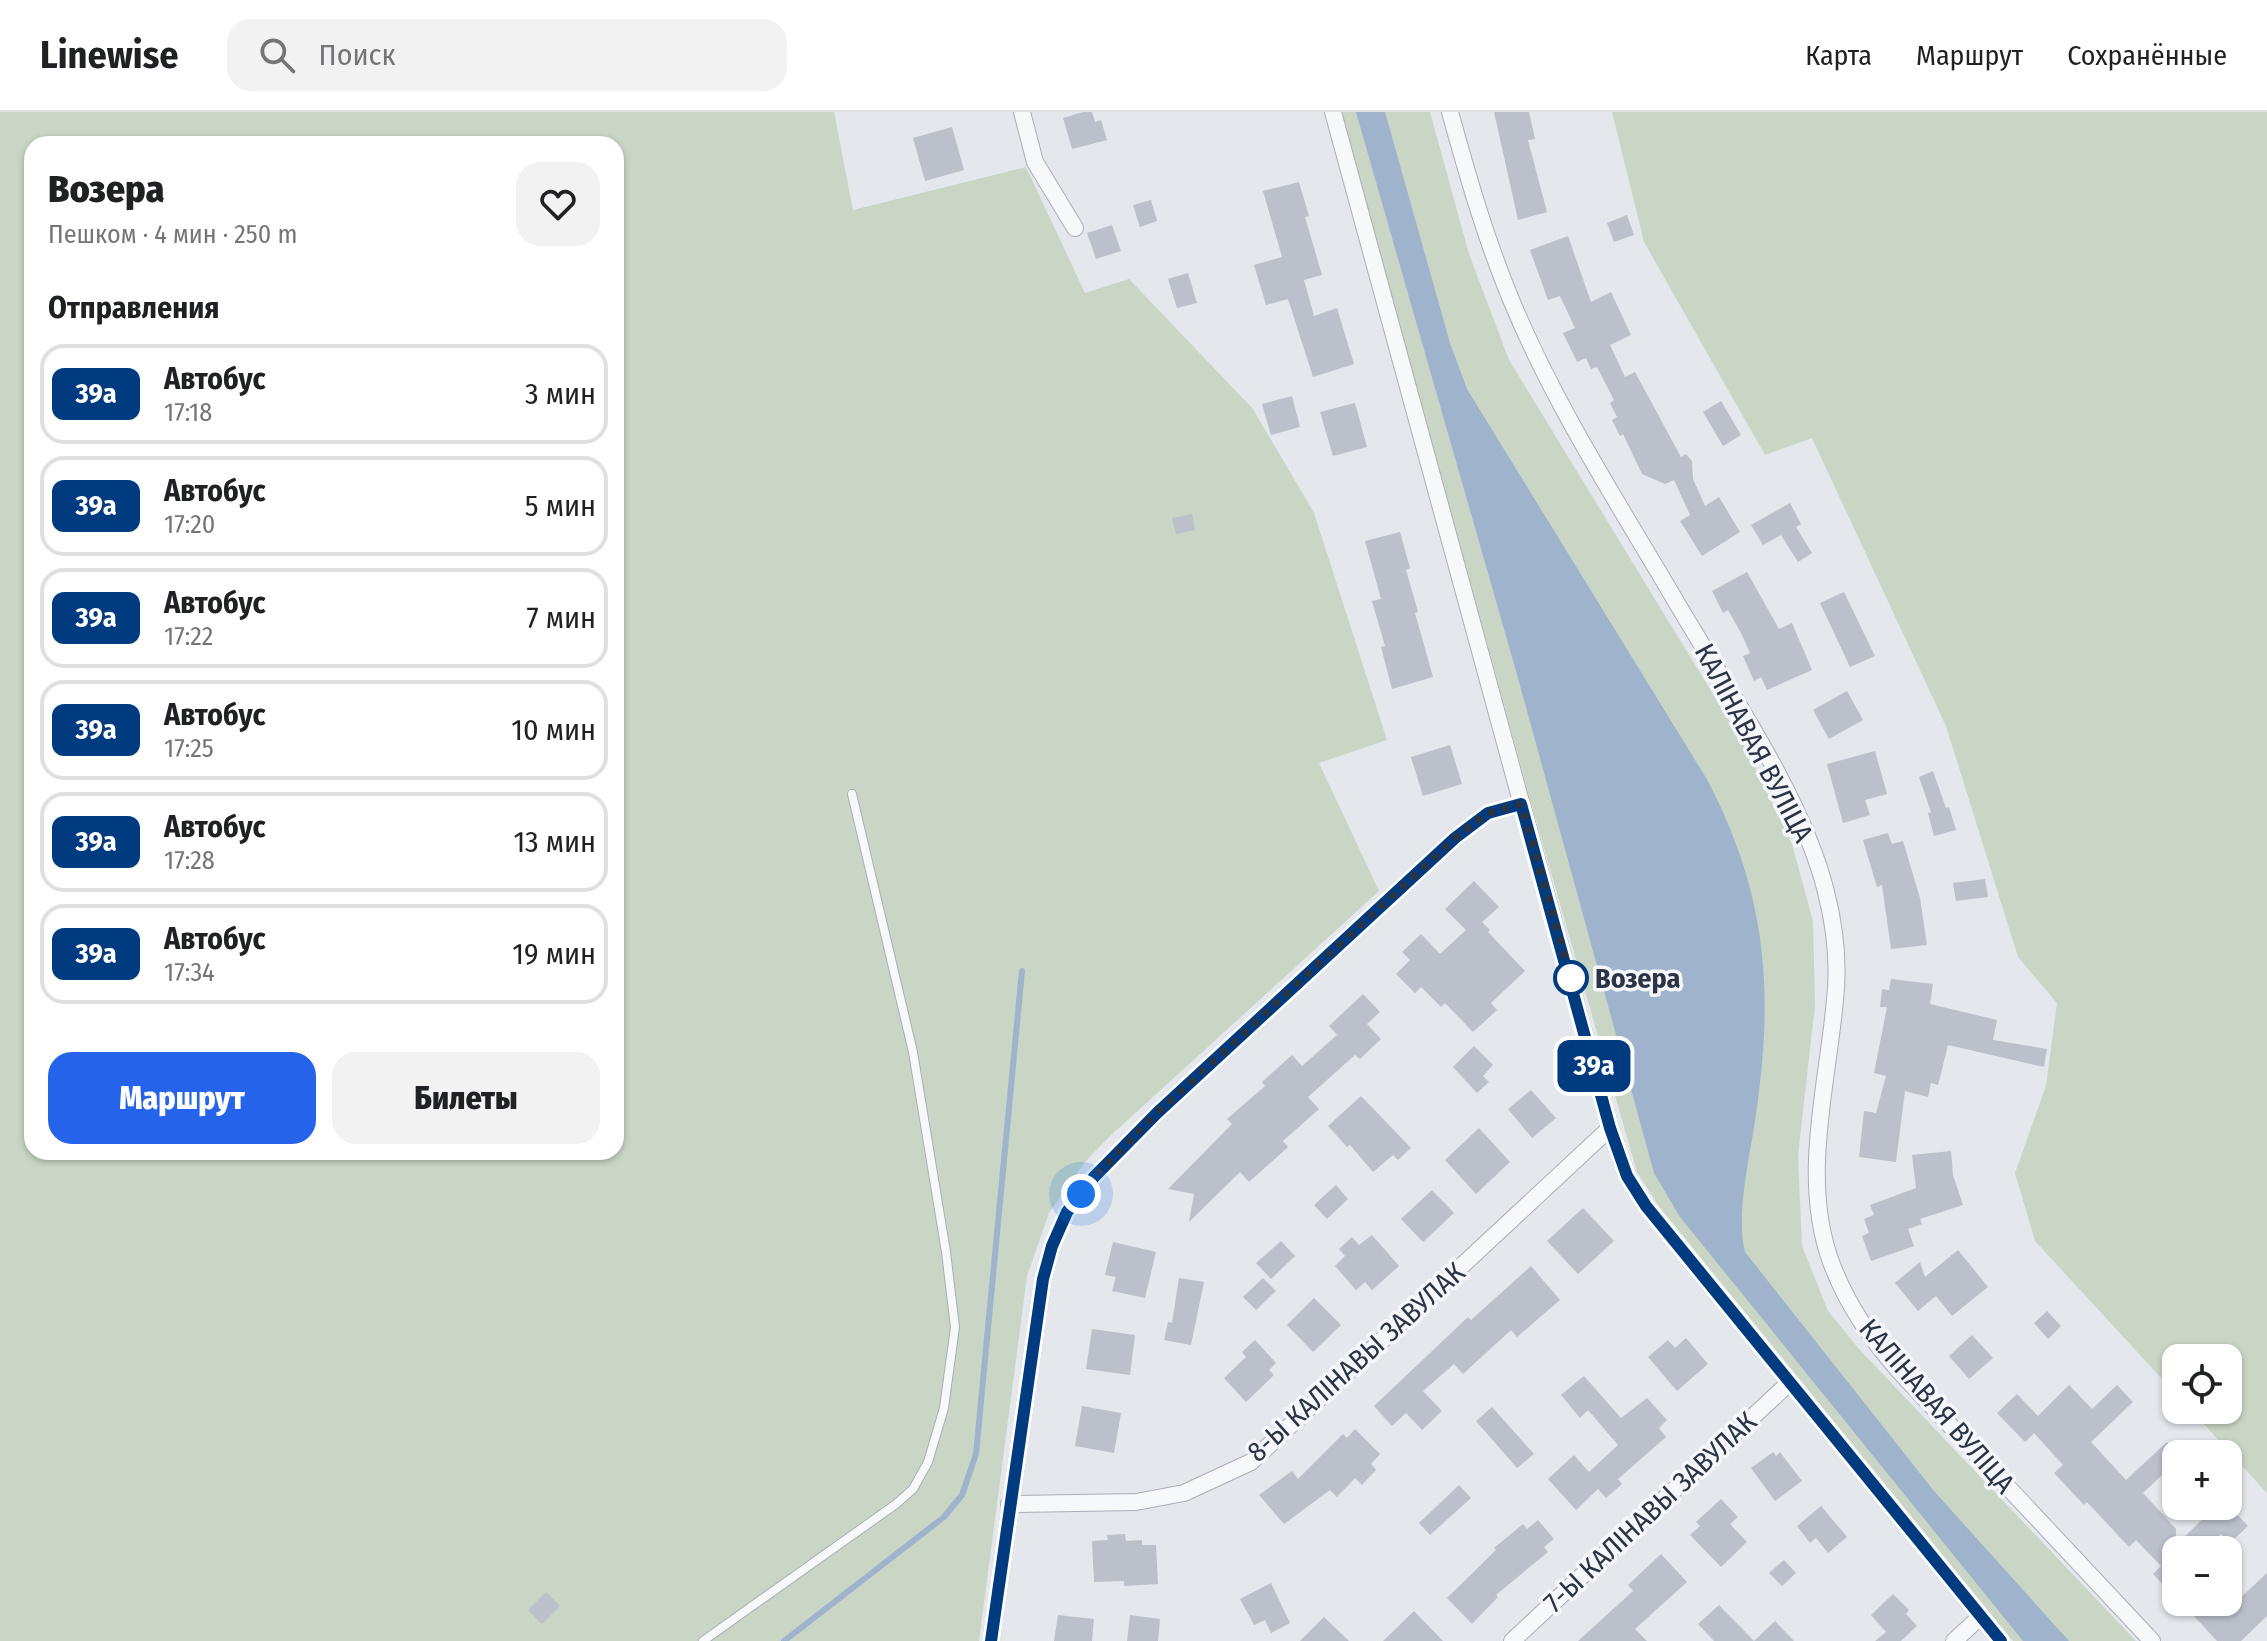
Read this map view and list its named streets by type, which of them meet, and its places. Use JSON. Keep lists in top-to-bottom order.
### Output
{
  "streets": {
    "street": ["КАЛІНАВАЯ ВУЛІЦА", "8-Ы КАЛІНАВЫ ЗАВУЛАК", "7-Ы КАЛІНАВЫ ЗАВУЛАК"]
  },
  "places": ["Возера"],
  "lines": ["bus line 39а"],
  "page": {
    "header": "Linewise",
    "search": "Поиск",
    "nav": ["Карта", "Маршрут", "Сохранённые"],
    "on_map": "39а",
    "heading": [
      ["Возера", "Пешком · 4 мин · 250 m"],
      "Отправления"
    ],
    "list": [
      {
        "mark": "39а",
        "name": "Автобус",
        "note": "17:18",
        "value": "3 мин"
      },
      {
        "mark": "39а",
        "name": "Автобус",
        "note": "17:20",
        "value": "5 мин"
      },
      {
        "mark": "39а",
        "name": "Автобус",
        "note": "17:22",
        "value": "7 мин"
      },
      {
        "mark": "39а",
        "name": "Автобус",
        "note": "17:25",
        "value": "10 мин"
      },
      {
        "mark": "39а",
        "name": "Автобус",
        "note": "17:28",
        "value": "13 мин"
      },
      {
        "mark": "39а",
        "name": "Автобус",
        "note": "17:34",
        "value": "19 мин"
      }
    ],
    "buttons": ["Маршрут", "Билеты"],
    "map_buttons": ["+", "−"]
  }
}
